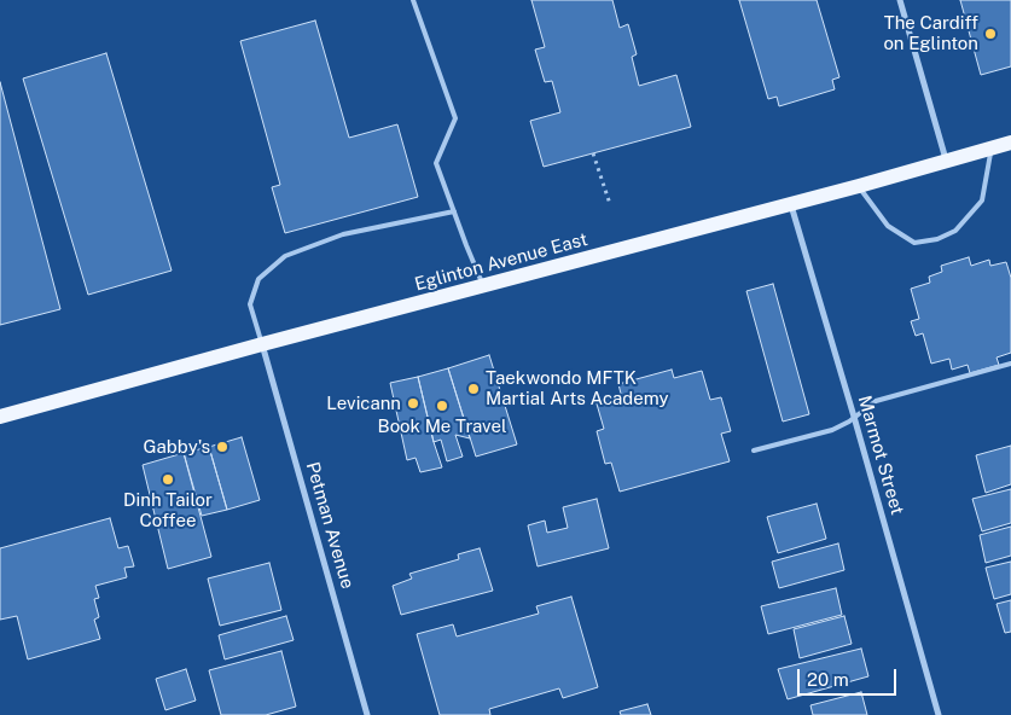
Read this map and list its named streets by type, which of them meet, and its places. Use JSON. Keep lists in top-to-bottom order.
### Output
{
  "streets": {
    "main road": ["Eglinton Avenue East"],
    "street": ["Marmot Street", "Petman Avenue"]
  },
  "crossings": [
    ["Eglinton Avenue East", "Marmot Street"],
    ["Eglinton Avenue East", "Petman Avenue"]
  ],
  "places": [
    "The Cardiff on Eglinton",
    "Taekwondo MFTK Martial Arts Academy",
    "Levicann",
    "Book Me Travel",
    "Gabby's",
    "Dinh Tailor Coffee"
  ],
  "scale_bar": "20 m"
}
